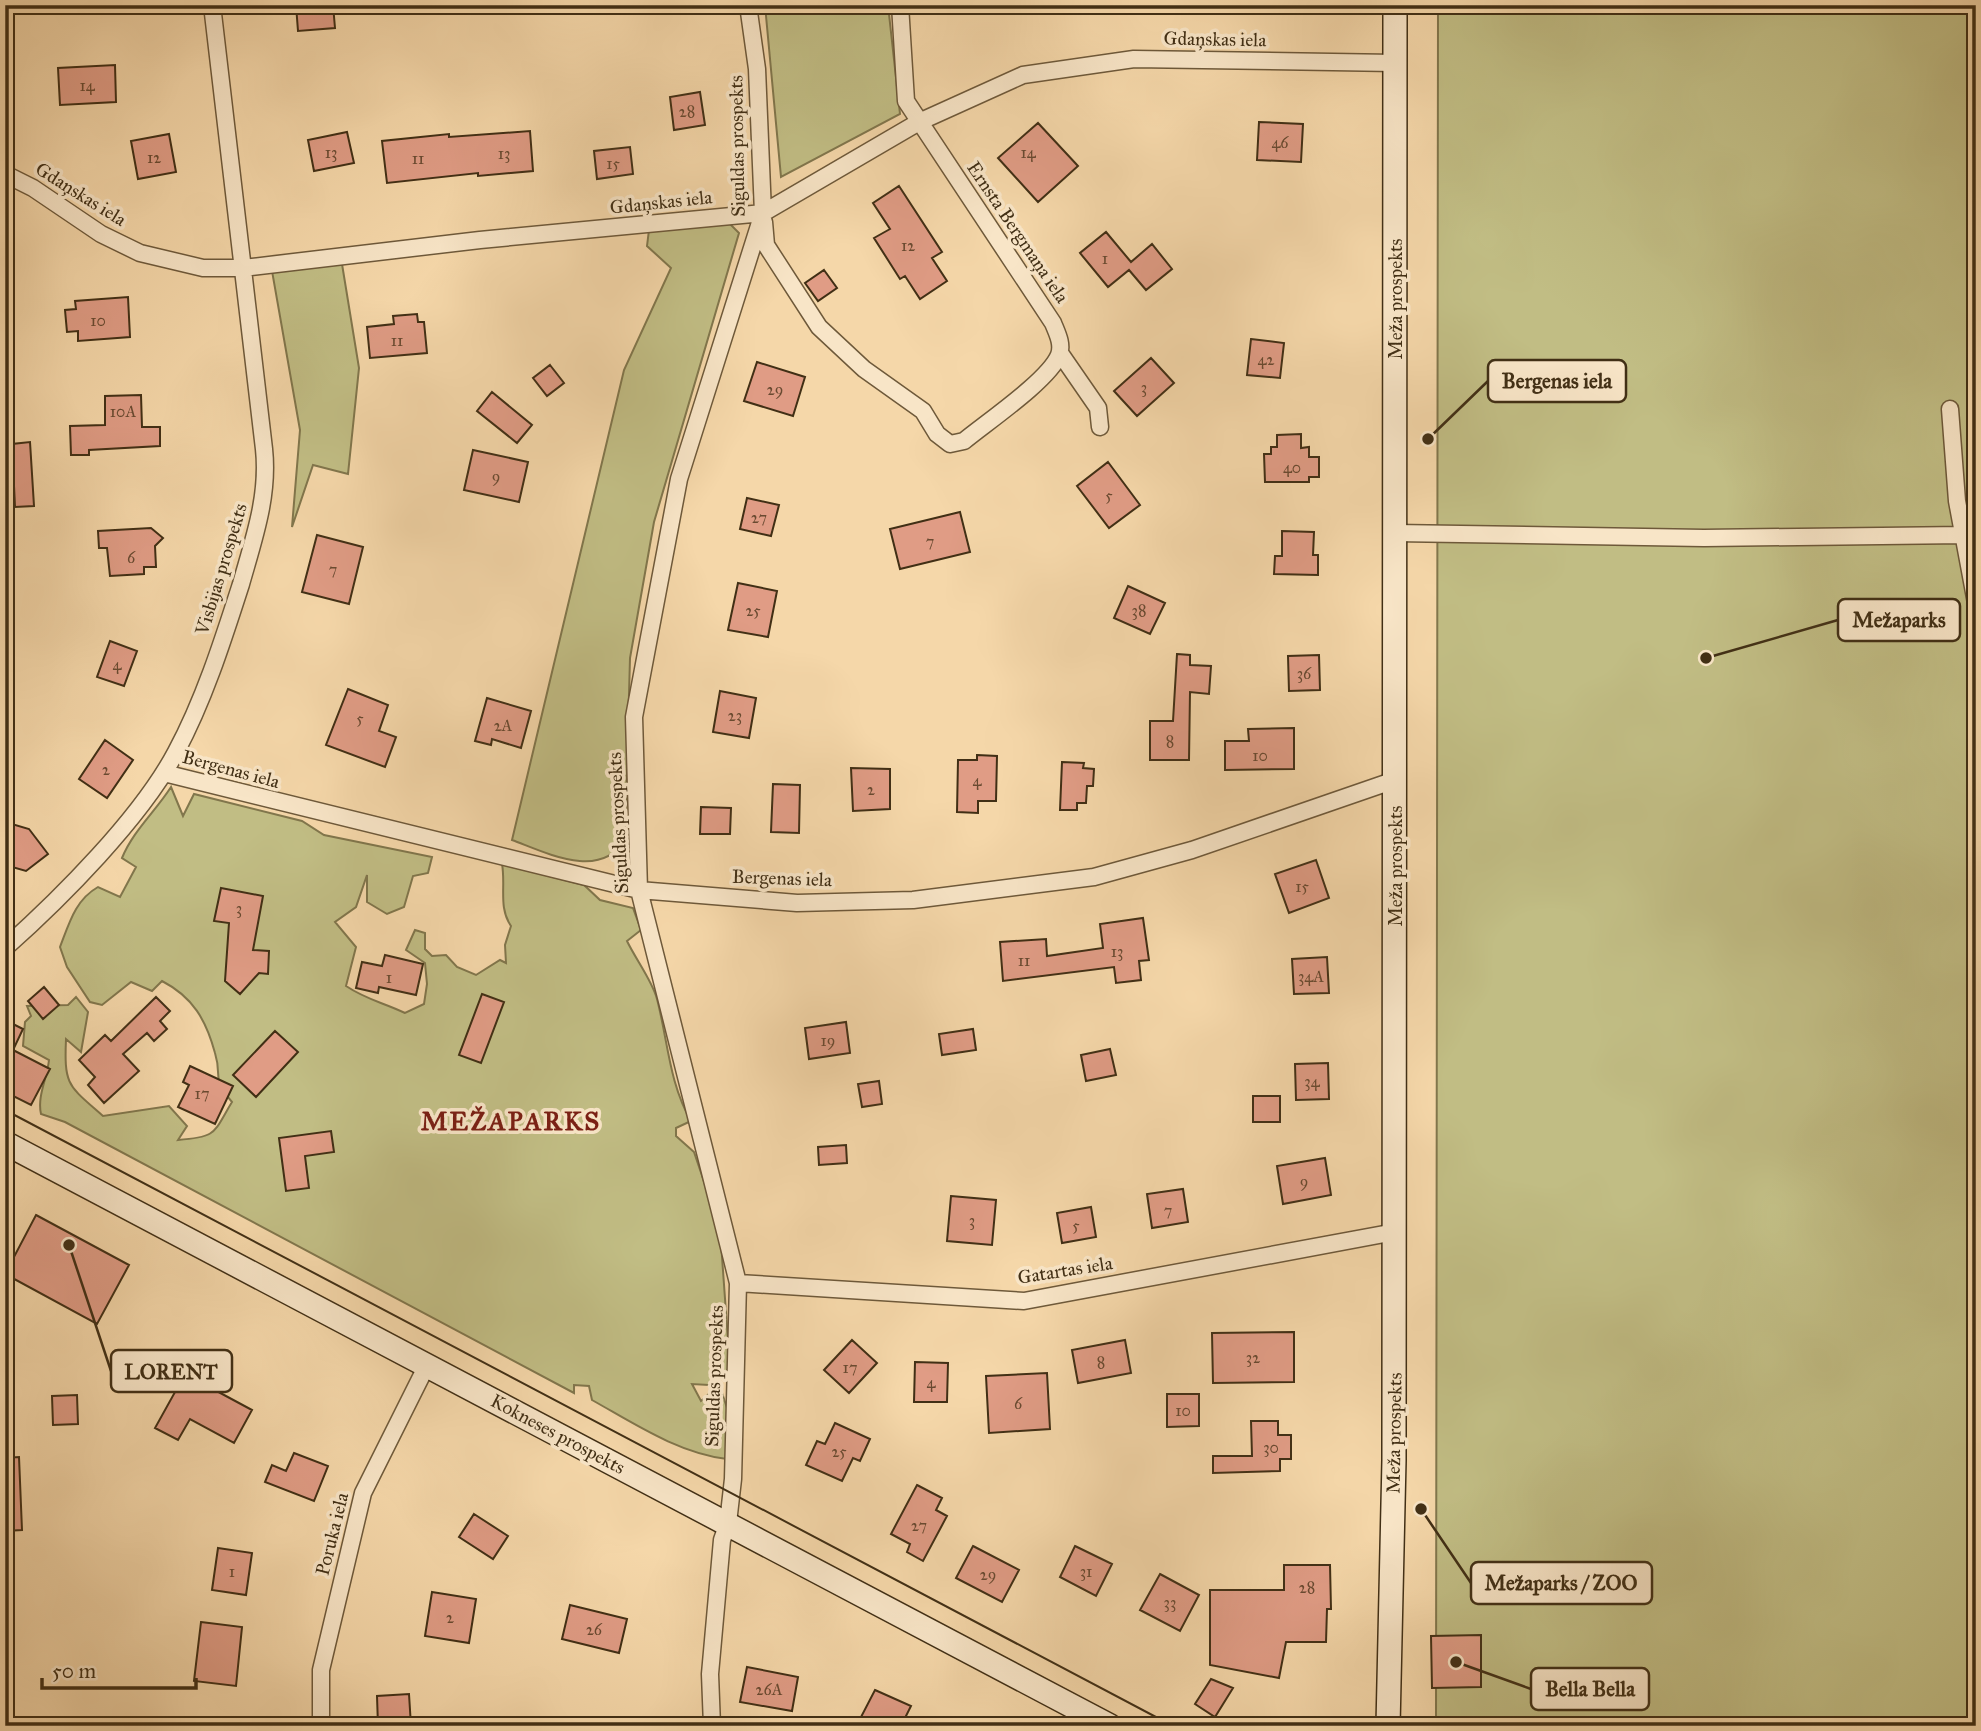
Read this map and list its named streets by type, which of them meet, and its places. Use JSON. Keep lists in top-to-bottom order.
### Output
{
  "streets": {
    "street": [
      "Gdaņskas iela",
      "Siguldas prospekts",
      "Ernsta Bergmaņa iela",
      "Meža prospekts",
      "Visbijas prospekts",
      "Bergenas iela",
      "Gatartas iela",
      "Kokneses prospekts",
      "Poruka iela"
    ]
  },
  "crossings": [
    ["Gdaņskas iela", "Siguldas prospekts"],
    ["Gdaņskas iela", "Ernsta Bergmaņa iela"],
    ["Gdaņskas iela", "Meža prospekts"],
    ["Gdaņskas iela", "Visbijas prospekts"],
    ["Siguldas prospekts", "Bergenas iela"],
    ["Siguldas prospekts", "Gatartas iela"],
    ["Siguldas prospekts", "Kokneses prospekts"],
    ["Meža prospekts", "Bergenas iela"],
    ["Meža prospekts", "Gatartas iela"],
    ["Visbijas prospekts", "Bergenas iela"],
    ["Kokneses prospekts", "Poruka iela"]
  ],
  "districts": ["MEŽAPARKS"],
  "places": [
    "Bergenas iela",
    "Mežaparks",
    "LORENT",
    "Mežaparks / ZOO",
    "Bella Bella"
  ],
  "house_numbers": [
    "14",
    "28",
    "46",
    "13",
    "14",
    "13",
    "12",
    "11",
    "15",
    "12",
    "1",
    "10",
    "11",
    "42",
    "3",
    "29",
    "10A",
    "40",
    "9",
    "5",
    "27",
    "7",
    "6",
    "7",
    "25",
    "38",
    "4",
    "36",
    "23",
    "5",
    "2A",
    "8",
    "10",
    "2",
    "4",
    "2",
    "15",
    "3",
    "13",
    "11",
    "34A",
    "1",
    "19",
    "34",
    "17",
    "9",
    "7",
    "3",
    "5",
    "32",
    "8",
    "17",
    "4",
    "6",
    "10",
    "30",
    "25",
    "27",
    "1",
    "31",
    "29",
    "28",
    "33",
    "2",
    "26",
    "26A"
  ],
  "scale_bar": "50 m"
}
